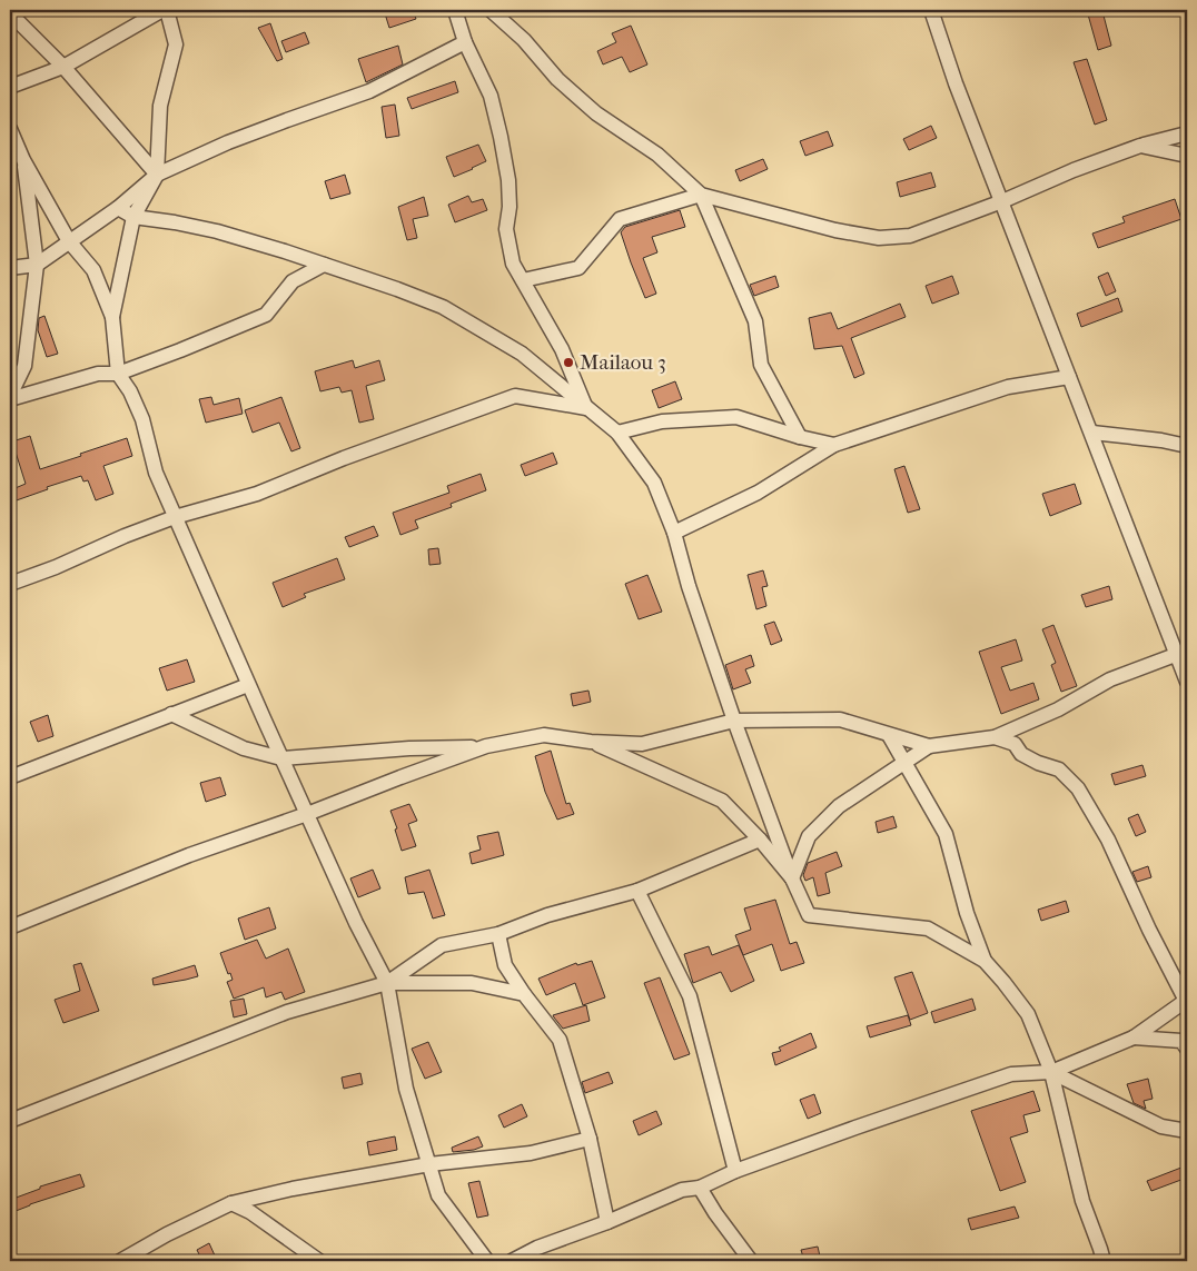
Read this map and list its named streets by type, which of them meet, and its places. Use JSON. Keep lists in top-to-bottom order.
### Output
{
  "places": ["Mailaou 3"]
}
